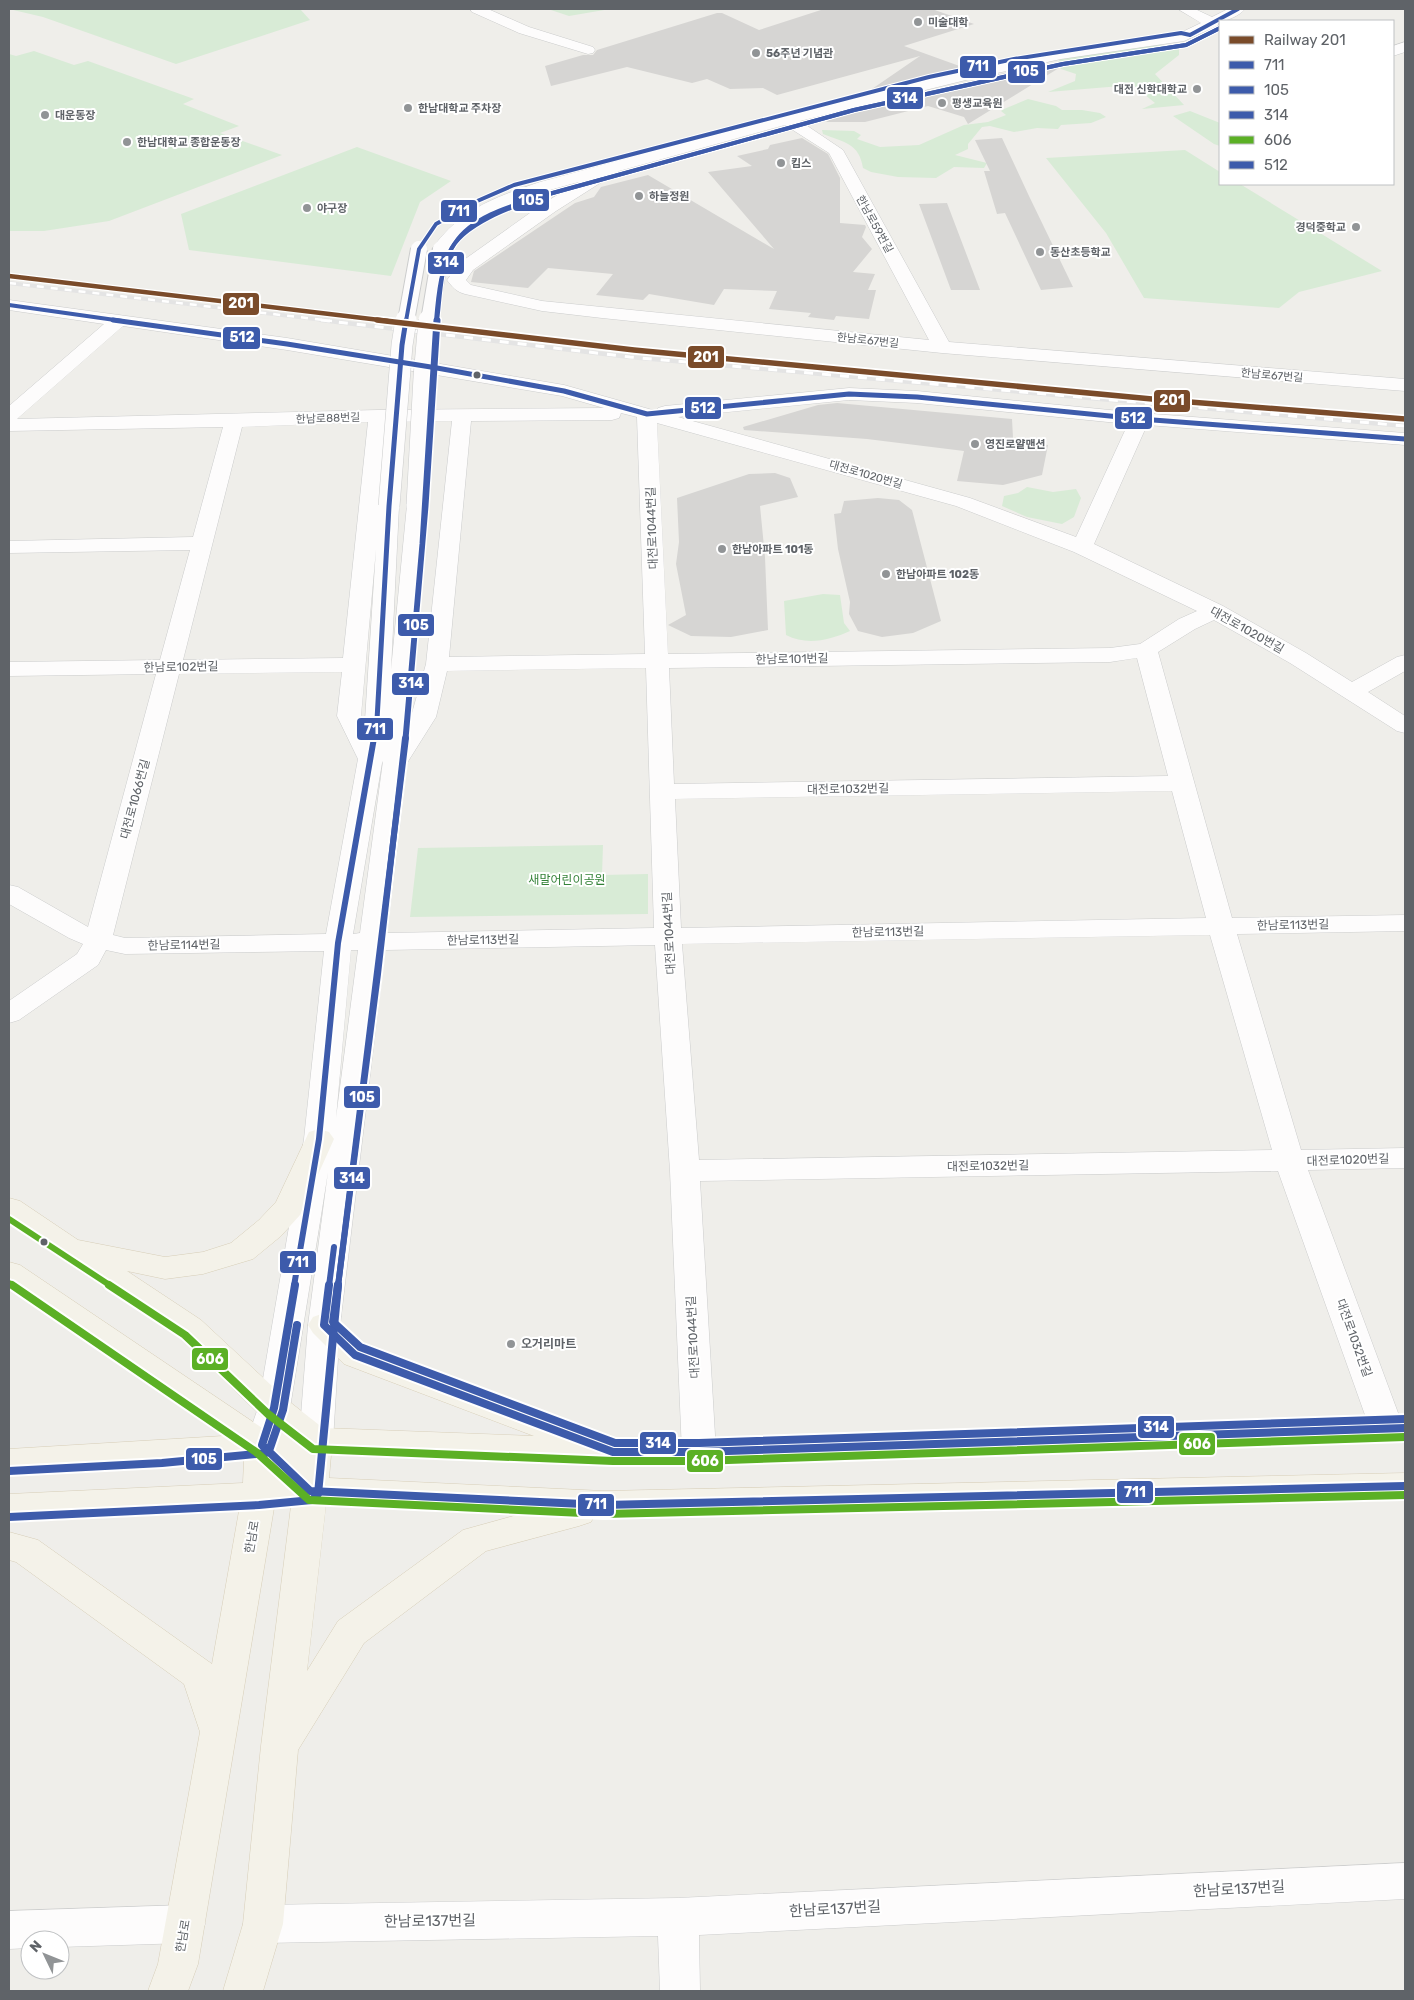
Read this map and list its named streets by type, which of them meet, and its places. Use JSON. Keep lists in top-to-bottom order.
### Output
{
  "streets": {
    "main road": ["한남로"],
    "street": [
      "한남로59번길",
      "한남로67번길",
      "한남로88번길",
      "대전로1020번길",
      "대전로1044번길",
      "한남로101번길",
      "한남로102번길",
      "대전로1032번길",
      "대전로1066번길",
      "한남로113번길",
      "한남로114번길",
      "한남로137번길"
    ]
  },
  "crossings": [
    ["한남로59번길", "한남로67번길"],
    ["한남로59번길", "한남로"],
    ["한남로88번길", "대전로1020번길"],
    ["한남로88번길", "대전로1044번길"],
    ["한남로88번길", "대전로1066번길"],
    ["대전로1020번길", "대전로1044번길"],
    ["대전로1020번길", "대전로1032번길"],
    ["대전로1044번길", "한남로101번길"],
    ["대전로1044번길", "대전로1032번길"],
    ["대전로1044번길", "한남로113번길"],
    ["한남로101번길", "대전로1032번길"],
    ["한남로102번길", "대전로1066번길"],
    ["대전로1032번길", "한남로113번길"],
    ["대전로1066번길", "한남로114번길"],
    ["한남로113번길", "한남로114번길"],
    ["한남로113번길", "한남로"],
    ["한남로114번길", "한남로"],
    ["한남로", "한남로137번길"]
  ],
  "parks": ["새말어린이공원"],
  "places": [
    "미술대학",
    "56주년 기념관",
    "대전 신학대학교",
    "평생교육원",
    "한남대학교 주차장",
    "대운동장",
    "한남대학교 종합운동장",
    "킴스",
    "하늘정원",
    "야구장",
    "경덕중학교",
    "동산초등학교",
    "영진로얄맨션",
    "한남아파트 101동",
    "한남아파트 102동",
    "오거리마트"
  ],
  "lines": [
    "transit line 711",
    "transit line 105",
    "transit line 314",
    "rail line 201",
    "transit line 512",
    "transit line 606"
  ],
  "legend": [
    "Railway 201",
    "711",
    "105",
    "314",
    "606",
    "512"
  ],
  "north": "top left"
}
